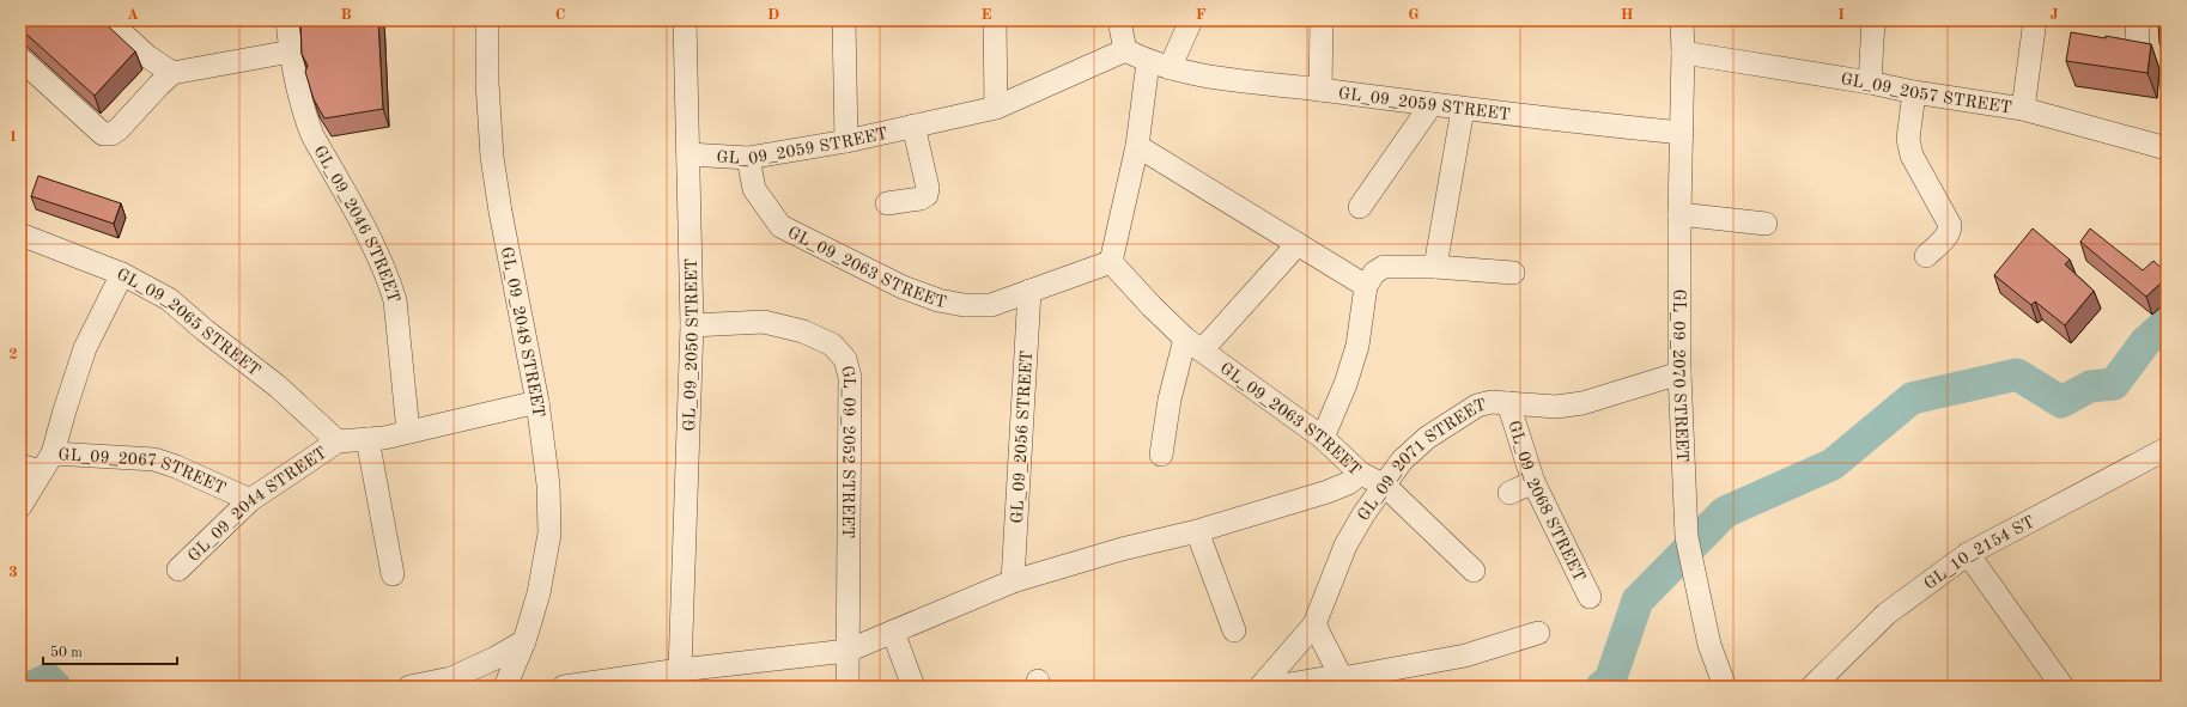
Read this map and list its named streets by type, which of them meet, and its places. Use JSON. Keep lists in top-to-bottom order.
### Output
{
  "streets": {
    "street": [
      "GL_09_2057 STREET",
      "GL_09_2059 STREET",
      "GL_09_2046 STREET",
      "GL_09_2063 STREET",
      "GL_09_2065 STREET",
      "GL_09_2048 STREET",
      "GL_09_2050 STREET",
      "GL_09_2070 STREET",
      "GL_09_2056 STREET",
      "GL_09_2052 STREET",
      "GL_09_2071 STREET",
      "GL_09_2067 STREET",
      "GL_09_2068 STREET",
      "GL_09_2044 STREET",
      "GL_10_2154 ST"
    ]
  },
  "crossings": [
    ["GL_09_2057 STREET", "GL_09_2070 STREET"],
    ["GL_09_2059 STREET", "GL_09_2063 STREET"],
    ["GL_09_2059 STREET", "GL_09_2050 STREET"],
    ["GL_09_2059 STREET", "GL_09_2070 STREET"],
    ["GL_09_2063 STREET", "GL_09_2056 STREET"],
    ["GL_09_2063 STREET", "GL_09_2071 STREET"],
    ["GL_09_2065 STREET", "GL_09_2044 STREET"],
    ["GL_09_2050 STREET", "GL_09_2052 STREET"],
    ["GL_09_2070 STREET", "GL_09_2071 STREET"],
    ["GL_09_2071 STREET", "GL_09_2068 STREET"],
    ["GL_09_2067 STREET", "GL_09_2044 STREET"]
  ],
  "scale_bar": "50 m",
  "grid": {
    "columns": [
      "A",
      "B",
      "C",
      "D",
      "E",
      "F",
      "G",
      "H",
      "I",
      "J"
    ],
    "rows": ["1", "2", "3"]
  }
}
